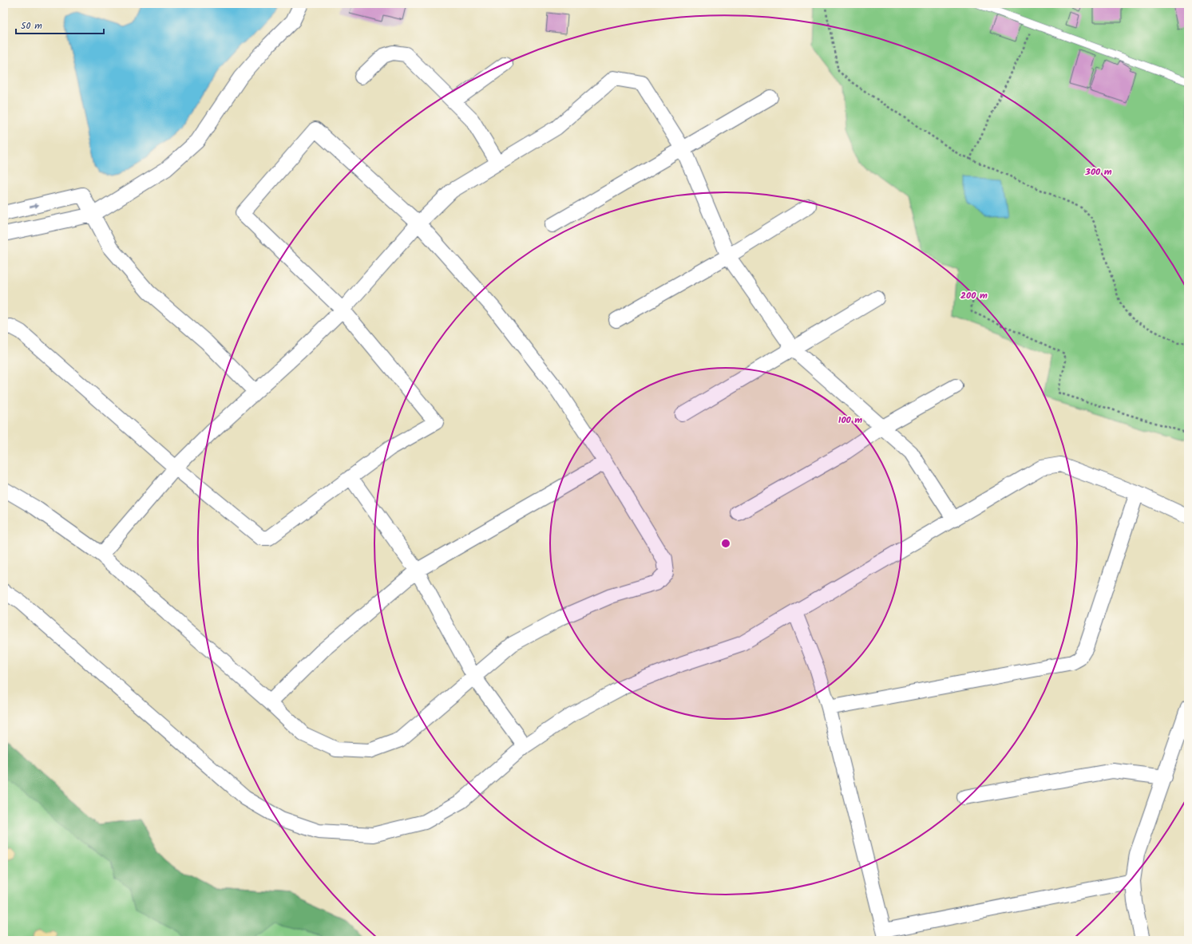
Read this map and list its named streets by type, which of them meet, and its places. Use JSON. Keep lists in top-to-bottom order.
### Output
{
  "scale_bar": "50 m",
  "rings": ["300 m", "200 m", "100 m"]
}
